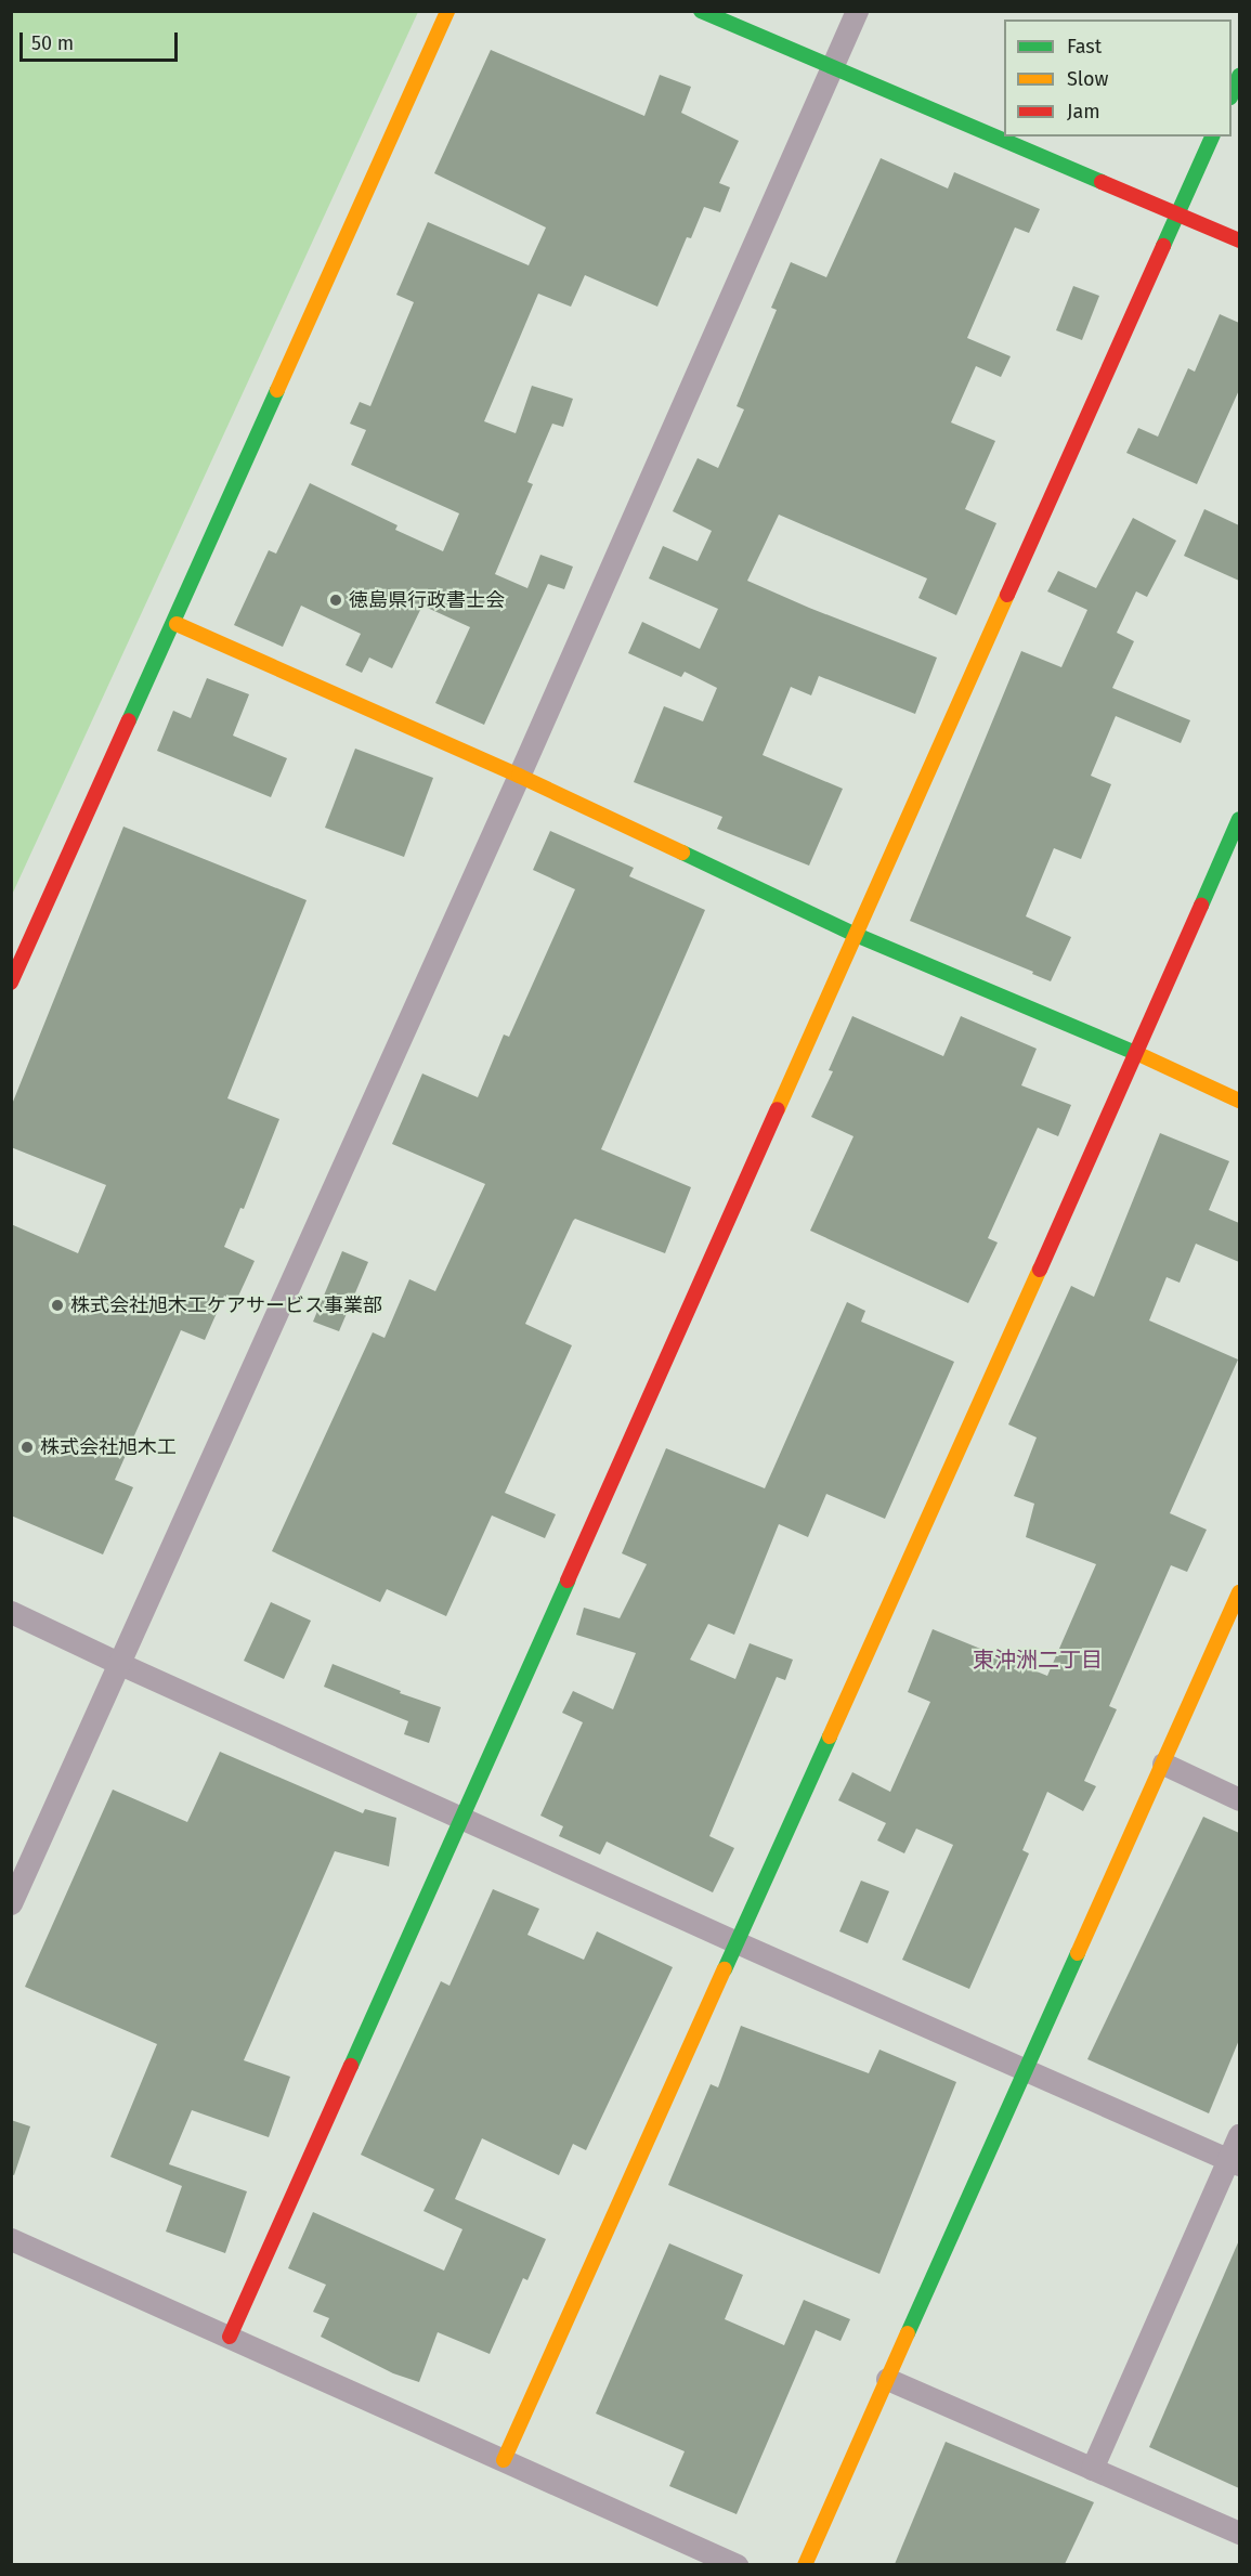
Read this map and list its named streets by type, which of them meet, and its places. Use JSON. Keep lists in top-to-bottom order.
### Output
{
  "districts": ["東沖洲二丁目"],
  "places": ["徳島県行政書士会", "株式会社旭木工ケアサービス事業部", "株式会社旭木工"],
  "legend": ["Fast", "Slow", "Jam"],
  "scale_bar": "50 m"
}
